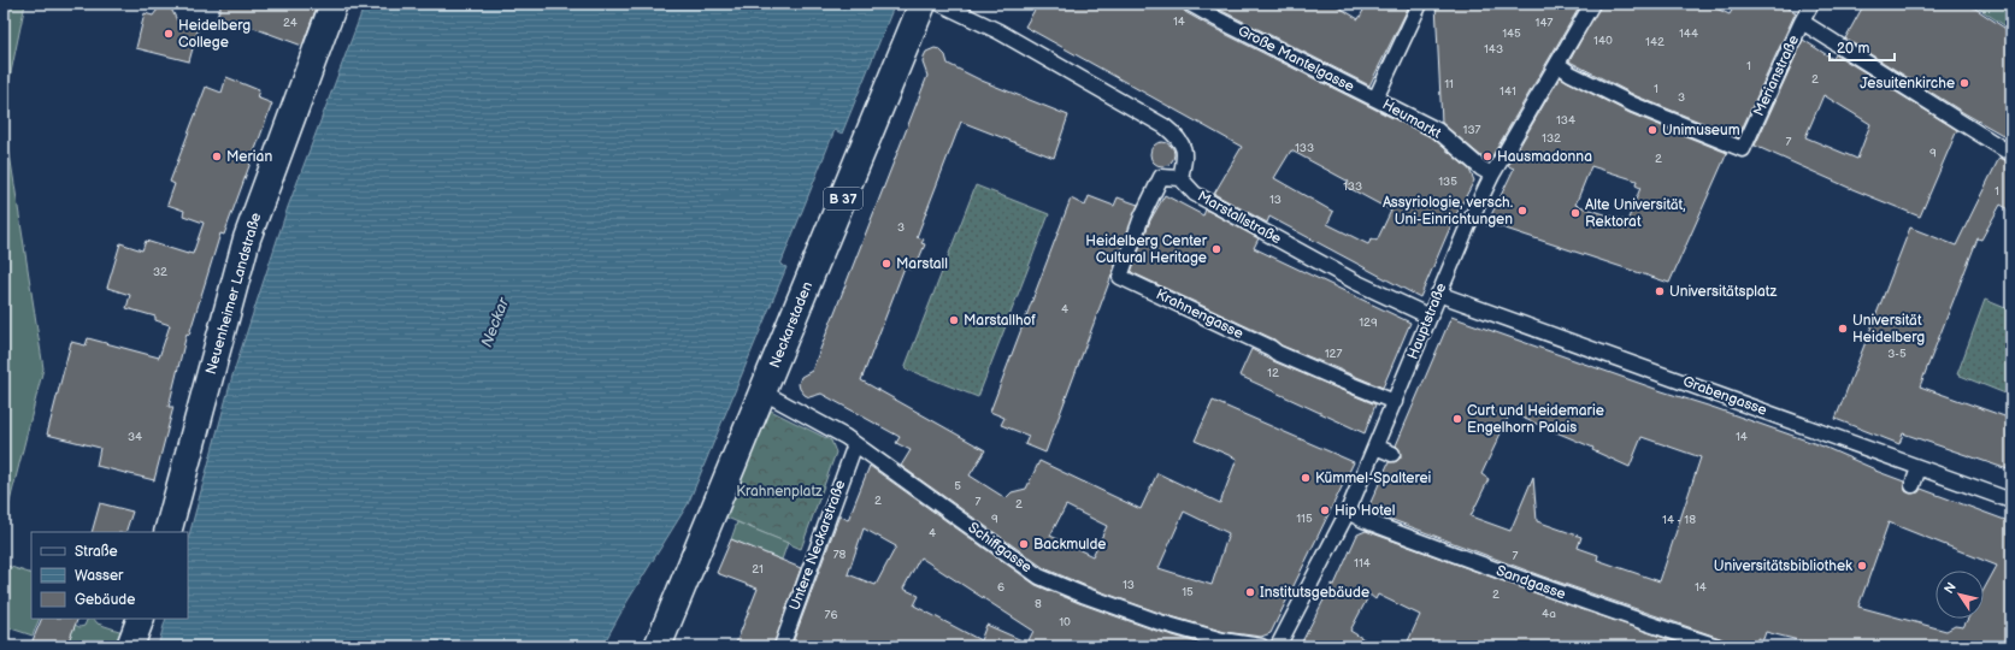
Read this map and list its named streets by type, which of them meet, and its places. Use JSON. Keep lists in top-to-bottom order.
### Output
{
  "streets": {
    "main road": ["B 37", "Neuenheimer Landstraße", "Neckarstaden"],
    "street": [
      "Große Mantelgasse",
      "Merianstraße",
      "Heumarkt",
      "Marstallstraße",
      "Krahnengasse",
      "Hauptstraße",
      "Grabengasse",
      "Untere Neckarstraße",
      "Schiffgasse",
      "Sandgasse"
    ]
  },
  "crossings": [
    ["Große Mantelgasse", "Heumarkt"],
    ["Merianstraße", "Hauptstraße"],
    ["Heumarkt", "Hauptstraße"],
    ["Marstallstraße", "Krahnengasse"],
    ["Marstallstraße", "Hauptstraße"],
    ["Krahnengasse", "Hauptstraße"],
    ["Hauptstraße", "Grabengasse"],
    ["Hauptstraße", "Sandgasse"],
    ["Neckarstaden", "Schiffgasse"],
    ["Untere Neckarstraße", "Schiffgasse"]
  ],
  "water": ["Neckar"],
  "parks": ["Krahnenplatz"],
  "places": [
    "Heidelberg College",
    "Jesuitenkirche",
    "Unimuseum",
    "Merian",
    "Hausmadonna",
    "Assyriologie, versch. Uni-Einrichtungen",
    "Alte Universität, Rektorat",
    "Heidelberg Center Cultural Heritage",
    "Marstall",
    "Universitätsplatz",
    "Marstallhof",
    "Universität Heidelberg",
    "Curt und Heidemarie Engelhorn Palais",
    "Kümmel-Spalterei",
    "Hip Hotel",
    "Backmulde",
    "Universitätsbibliothek",
    "Institutsgebäude"
  ],
  "house_numbers": [
    "14",
    "24",
    "147",
    "145",
    "144",
    "140",
    "142",
    "143",
    "1",
    "2",
    "11",
    "1",
    "141",
    "3",
    "134",
    "137",
    "132",
    "7",
    "133",
    "9",
    "2",
    "135",
    "133",
    "1",
    "13",
    "3",
    "32",
    "4",
    "129",
    "127",
    "3-5",
    "12",
    "34",
    "14",
    "5",
    "2",
    "7",
    "2",
    "9",
    "115",
    "14 - 18",
    "4",
    "78",
    "7",
    "114",
    "21",
    "13",
    "6",
    "14",
    "15",
    "2",
    "8",
    "4a",
    "76",
    "10"
  ],
  "legend": ["Straße", "Wasser", "Gebäude"],
  "scale_bar": "20 m",
  "north": "top left"
}
